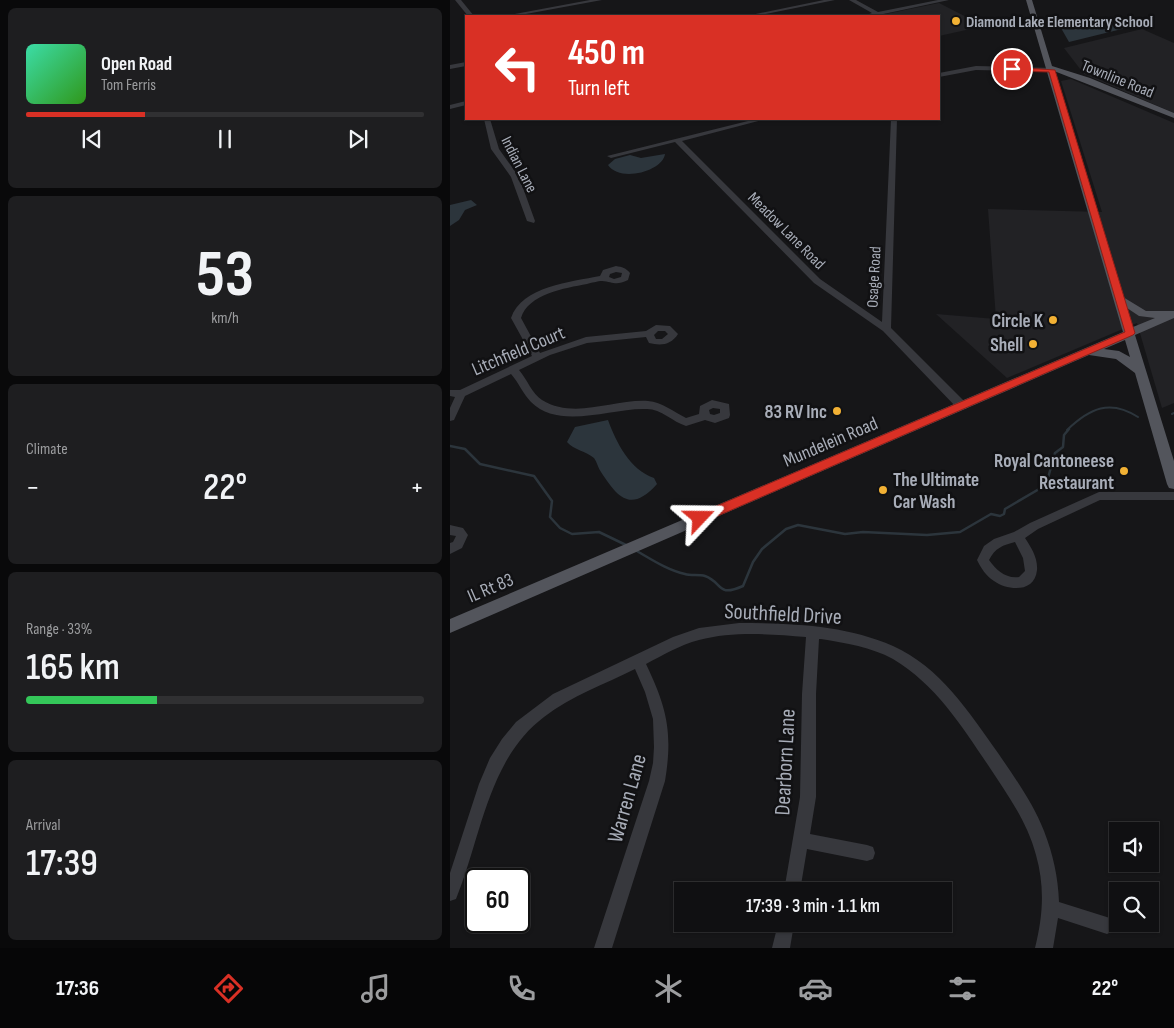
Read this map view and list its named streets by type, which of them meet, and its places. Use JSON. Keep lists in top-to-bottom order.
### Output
{
  "streets": {
    "main road": ["Townline Road", "Mundelein Road", "IL Rt 83"],
    "street": [
      "Indian Lane",
      "Meadow Lane Road",
      "Osage Road",
      "Litchfield Court",
      "Southfield Drive",
      "Dearborn Lane",
      "Warren Lane"
    ]
  },
  "crossings": [
    ["Meadow Lane Road", "Osage Road"],
    ["Osage Road", "Mundelein Road"],
    ["Mundelein Road", "IL Rt 83"],
    ["Southfield Drive", "Dearborn Lane"],
    ["Southfield Drive", "Warren Lane"]
  ],
  "places": [
    "Diamond Lake Elementary School",
    "Circle K",
    "Shell",
    "83 RV Inc",
    "Royal Cantoneese Restaurant",
    "The Ultimate Car Wash"
  ],
  "page": {
    "turn": ["450 m", "Turn left"],
    "song": ["Open Road", "Tom Ferris"],
    "tile": [
      ["53", "km/h"],
      "Climate",
      ["Range · 33%", "165 km"],
      ["Arrival", "17:39"]
    ],
    "heat": ["−", "22°", "+"],
    "limit": "60",
    "trip": "17:39 · 3 min · 1.1 km",
    "tabs": ["17:36", "22°"]
  }
}
